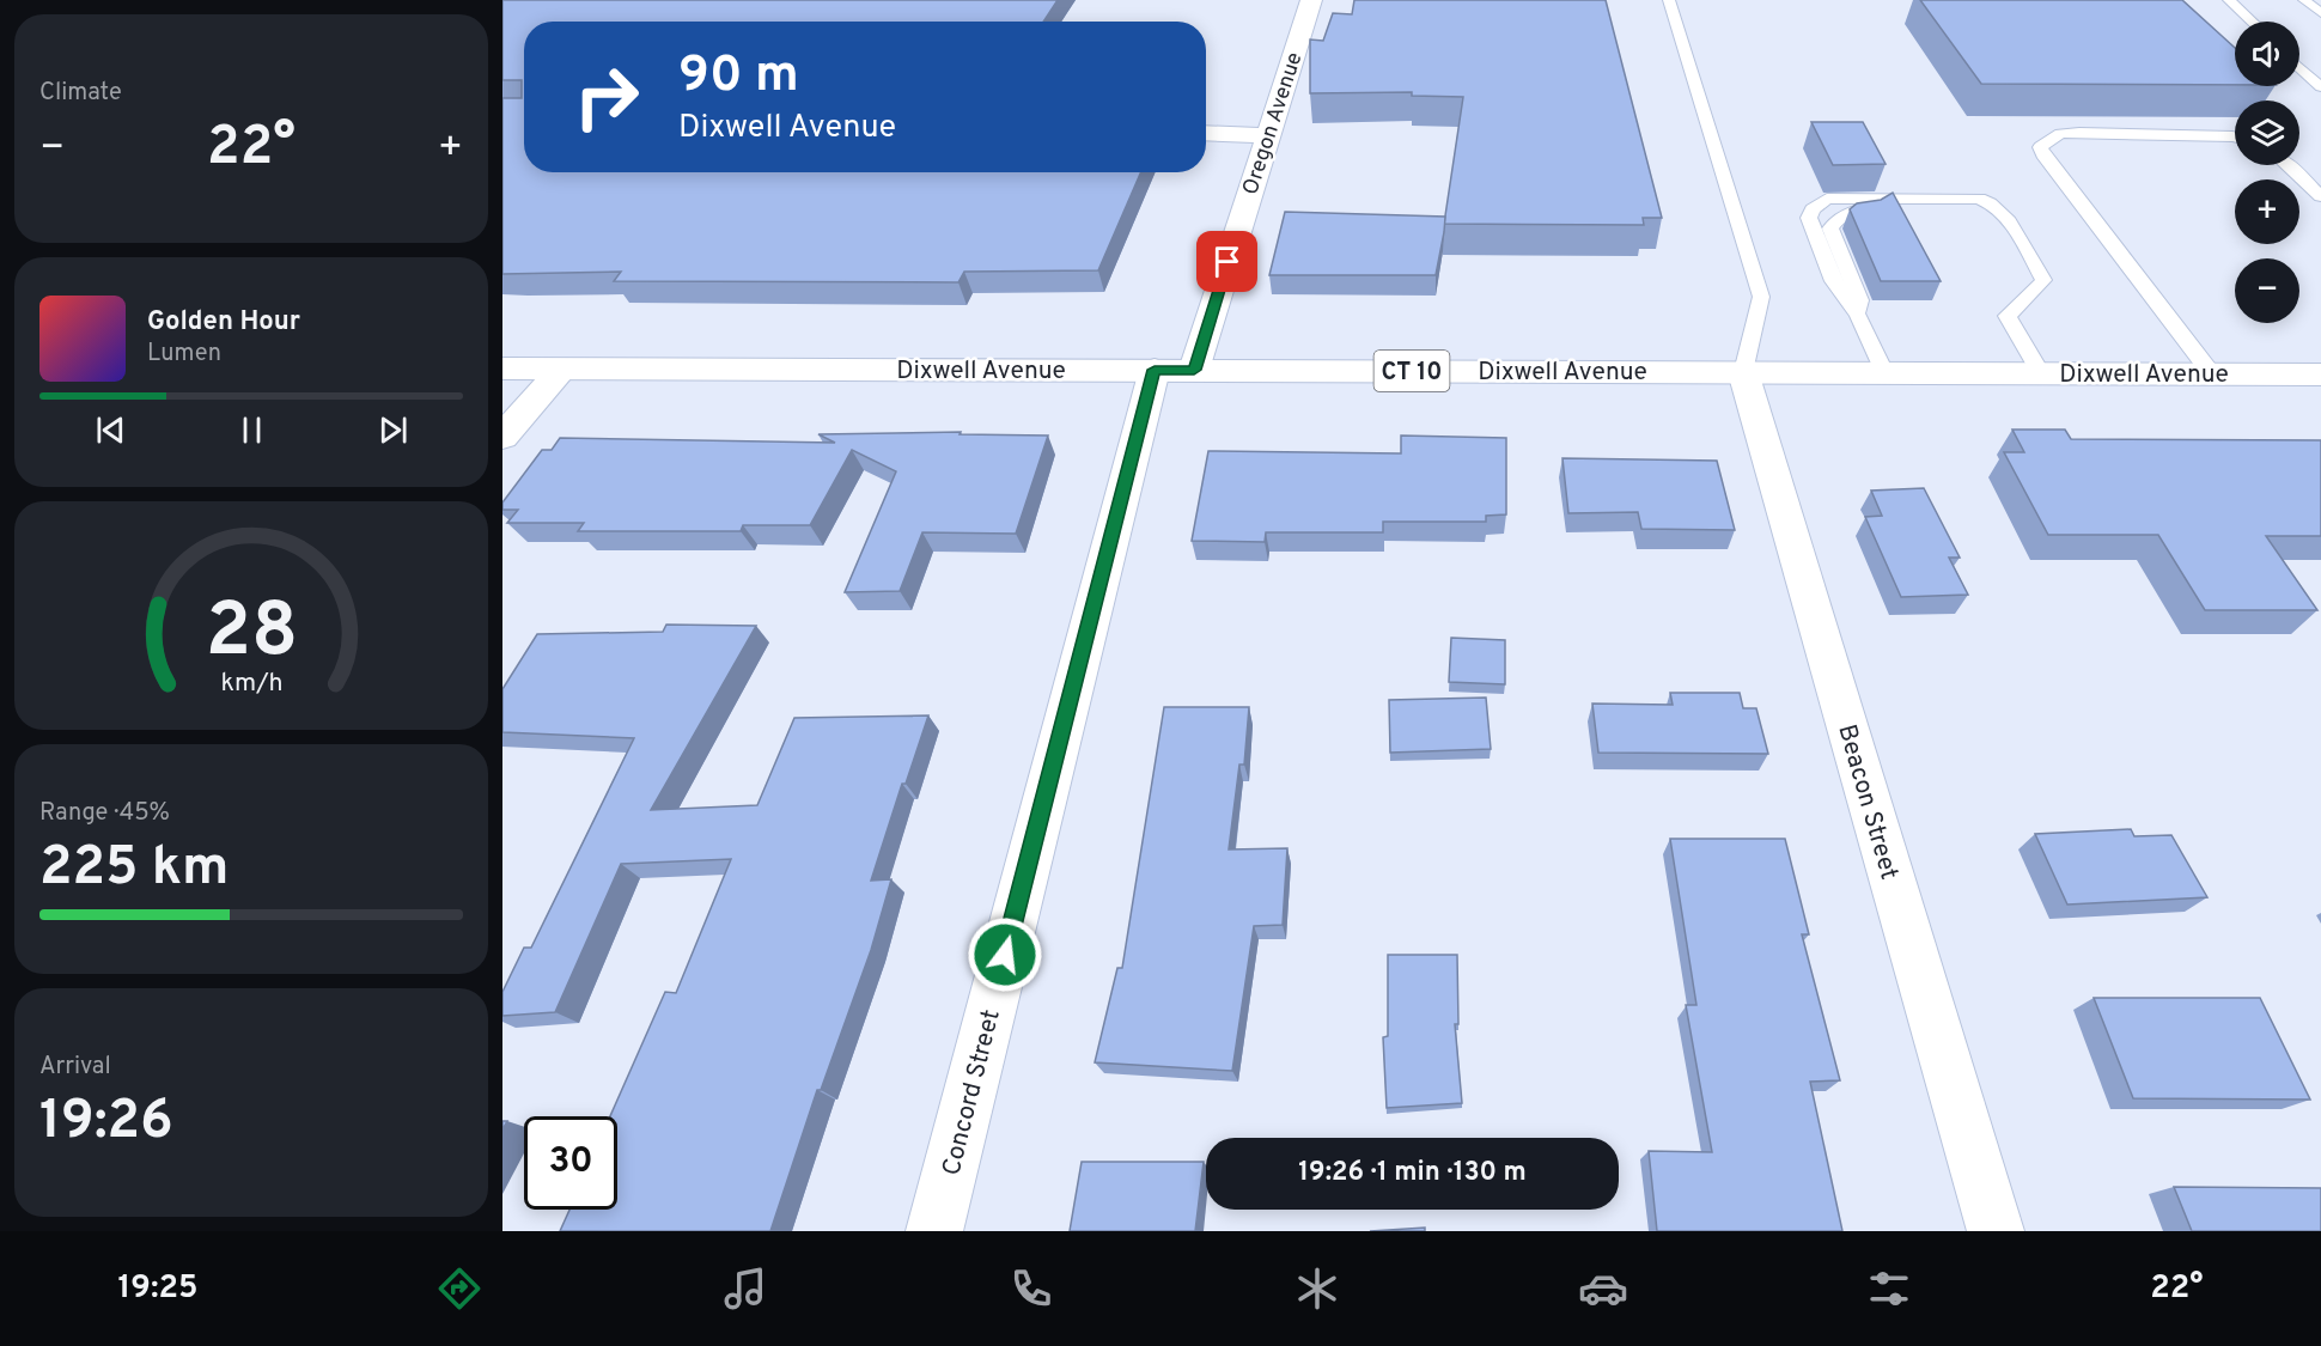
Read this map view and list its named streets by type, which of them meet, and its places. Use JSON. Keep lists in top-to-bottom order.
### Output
{
  "streets": {
    "street": [
      "Oregon Avenue",
      "Dixwell Avenue",
      "CT 10",
      "Beacon Street",
      "Concord Street"
    ]
  },
  "crossings": [
    ["Oregon Avenue", "Dixwell Avenue"],
    ["Oregon Avenue", "Concord Street"],
    ["Dixwell Avenue", "Beacon Street"],
    ["Dixwell Avenue", "Concord Street"]
  ],
  "page": {
    "tile": [
      "Climate",
      ["Range · 45%", "225 km"],
      ["Arrival", "19:26"]
    ],
    "map_buttons": ["+", "−"],
    "turn": ["90 m", "Dixwell Avenue"],
    "heat": ["−", "22°", "+"],
    "song": ["Golden Hour", "Lumen"],
    "limit": "30",
    "trip": "19:26 · 1 min · 130 m",
    "tabs": ["19:25", "22°"],
    "gauge": ["28", "km/h"]
  }
}
